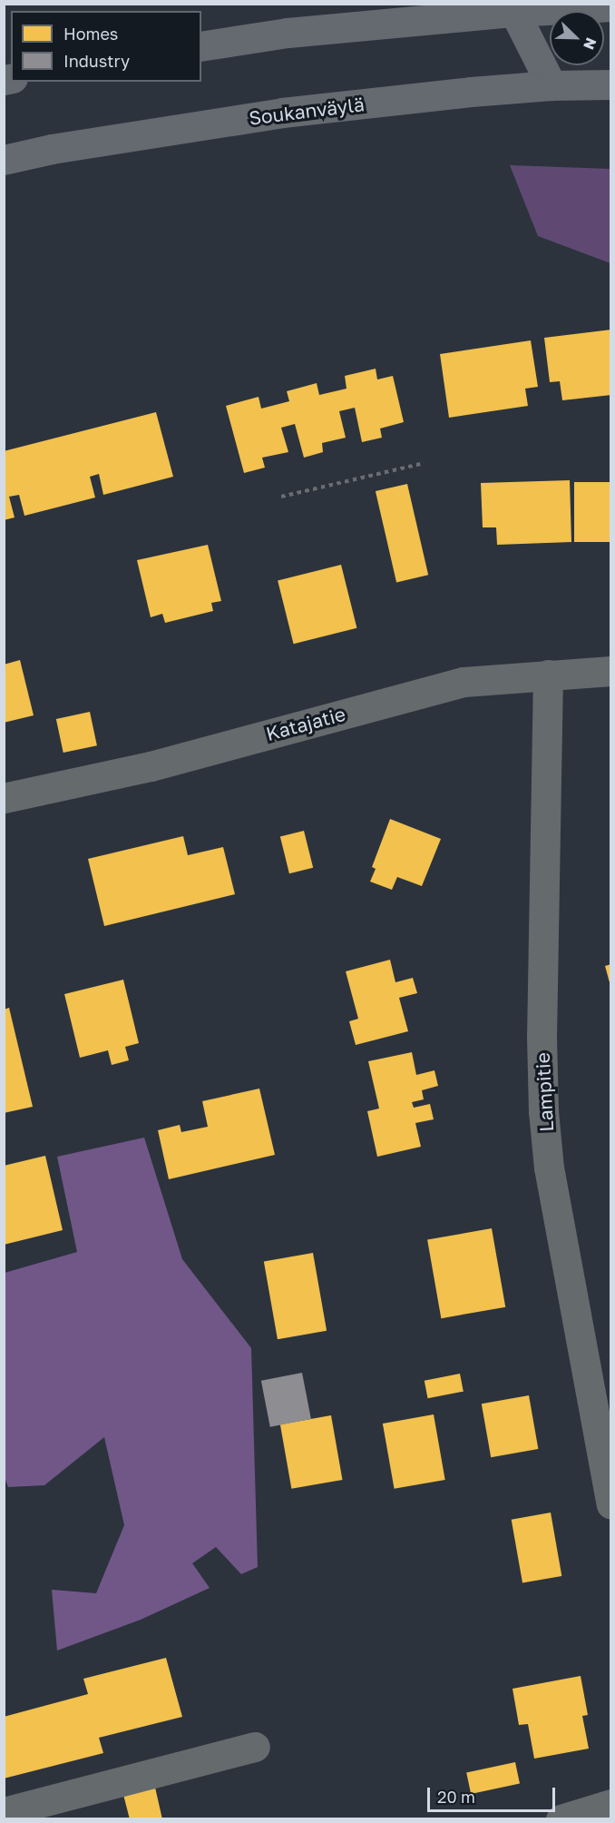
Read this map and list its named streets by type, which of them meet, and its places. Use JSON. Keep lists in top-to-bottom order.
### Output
{
  "streets": {
    "main road": ["Soukanväylä"],
    "street": ["Katajatie", "Lampitie"]
  },
  "crossings": [
    ["Katajatie", "Lampitie"]
  ],
  "legend": ["Homes", "Industry"],
  "scale_bar": "20 m",
  "north": "bottom right"
}
